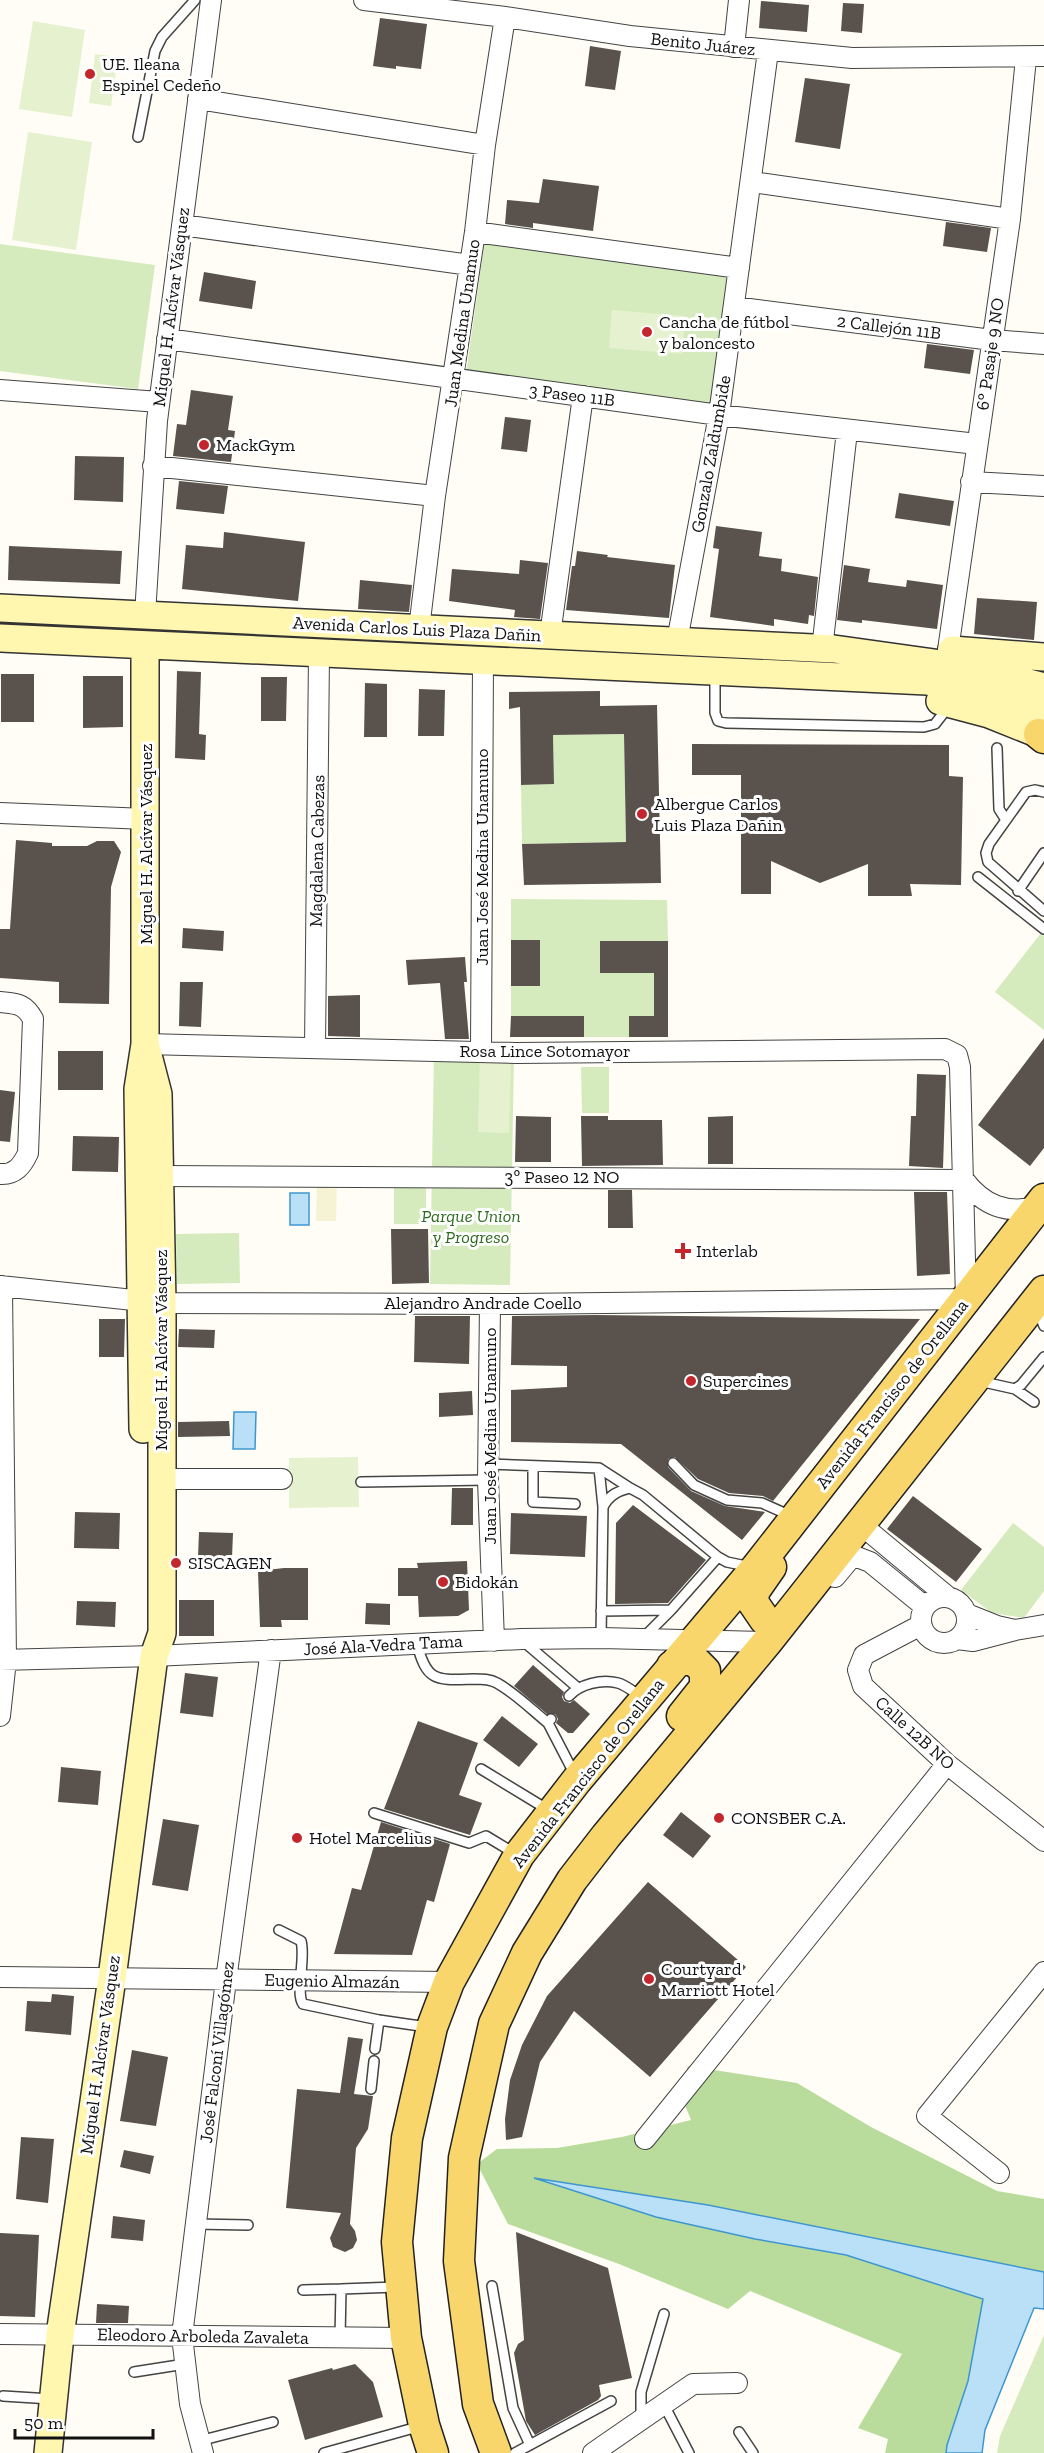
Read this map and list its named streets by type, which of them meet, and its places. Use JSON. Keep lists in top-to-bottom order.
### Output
{
  "streets": {
    "main road": ["Miguel H. Alcívar Vásquez", "Avenida Carlos Luis Plaza Dañin", "Avenida Francisco de Orellana"],
    "street": [
      "Benito Juárez",
      "Juan Medina Unamuo",
      "2 Callejón 11B",
      "6° Pasaje 9 NO",
      "3 Paseo 11B",
      "Gonzalo Zaldumbide",
      "Magdalena Cabezas",
      "Juan José Medina Unamuno",
      "Rosa Lince Sotomayor",
      "3º Paseo 12 NO",
      "Alejandro Andrade Coello",
      "José Ala-Vedra Tama",
      "Calle 12B NO",
      "Eugenio Almazán",
      "José Falconí Villagómez",
      "Eleodoro Arboleda Zavaleta"
    ]
  },
  "crossings": [
    ["Benito Juárez", "Juan Medina Unamuo"],
    ["Benito Juárez", "6° Pasaje 9 NO"],
    ["Benito Juárez", "Gonzalo Zaldumbide"],
    ["Miguel H. Alcívar Vásquez", "3 Paseo 11B"],
    ["Miguel H. Alcívar Vásquez", "Avenida Carlos Luis Plaza Dañin"],
    ["Miguel H. Alcívar Vásquez", "Rosa Lince Sotomayor"],
    ["Miguel H. Alcívar Vásquez", "3º Paseo 12 NO"],
    ["Miguel H. Alcívar Vásquez", "Alejandro Andrade Coello"],
    ["Miguel H. Alcívar Vásquez", "José Ala-Vedra Tama"],
    ["Miguel H. Alcívar Vásquez", "Eugenio Almazán"],
    ["Miguel H. Alcívar Vásquez", "Eleodoro Arboleda Zavaleta"],
    ["Juan Medina Unamuo", "3 Paseo 11B"],
    ["Juan Medina Unamuo", "Avenida Carlos Luis Plaza Dañin"],
    ["2 Callejón 11B", "6° Pasaje 9 NO"],
    ["2 Callejón 11B", "Gonzalo Zaldumbide"],
    ["6° Pasaje 9 NO", "3 Paseo 11B"],
    ["6° Pasaje 9 NO", "Avenida Carlos Luis Plaza Dañin"],
    ["3 Paseo 11B", "Gonzalo Zaldumbide"],
    ["Gonzalo Zaldumbide", "Avenida Carlos Luis Plaza Dañin"],
    ["Avenida Carlos Luis Plaza Dañin", "Magdalena Cabezas"],
    ["Avenida Carlos Luis Plaza Dañin", "Juan José Medina Unamuno"],
    ["Magdalena Cabezas", "Rosa Lince Sotomayor"],
    ["Juan José Medina Unamuno", "Rosa Lince Sotomayor"],
    ["Juan José Medina Unamuno", "Alejandro Andrade Coello"],
    ["Juan José Medina Unamuno", "José Ala-Vedra Tama"],
    ["Rosa Lince Sotomayor", "3º Paseo 12 NO"],
    ["Alejandro Andrade Coello", "Avenida Francisco de Orellana"],
    ["Avenida Francisco de Orellana", "José Ala-Vedra Tama"],
    ["Avenida Francisco de Orellana", "Eugenio Almazán"],
    ["Avenida Francisco de Orellana", "Eleodoro Arboleda Zavaleta"],
    ["José Ala-Vedra Tama", "José Falconí Villagómez"],
    ["Eugenio Almazán", "José Falconí Villagómez"],
    ["José Falconí Villagómez", "Eleodoro Arboleda Zavaleta"]
  ],
  "parks": ["Parque Union y Progreso"],
  "places": {
    "other": [
      "UE. Ileana Espinel Cedeño",
      "Cancha de fútbol y baloncesto",
      "MackGym",
      "Albergue Carlos Luis Plaza Dañin",
      "Supercines",
      "SISCAGEN",
      "Bidokán",
      "CONSBER C.A.",
      "Hotel Marcelius",
      "Courtyard Marriott Hotel"
    ],
    "health": ["Interlab"]
  },
  "scale_bar": "50 m"
}
